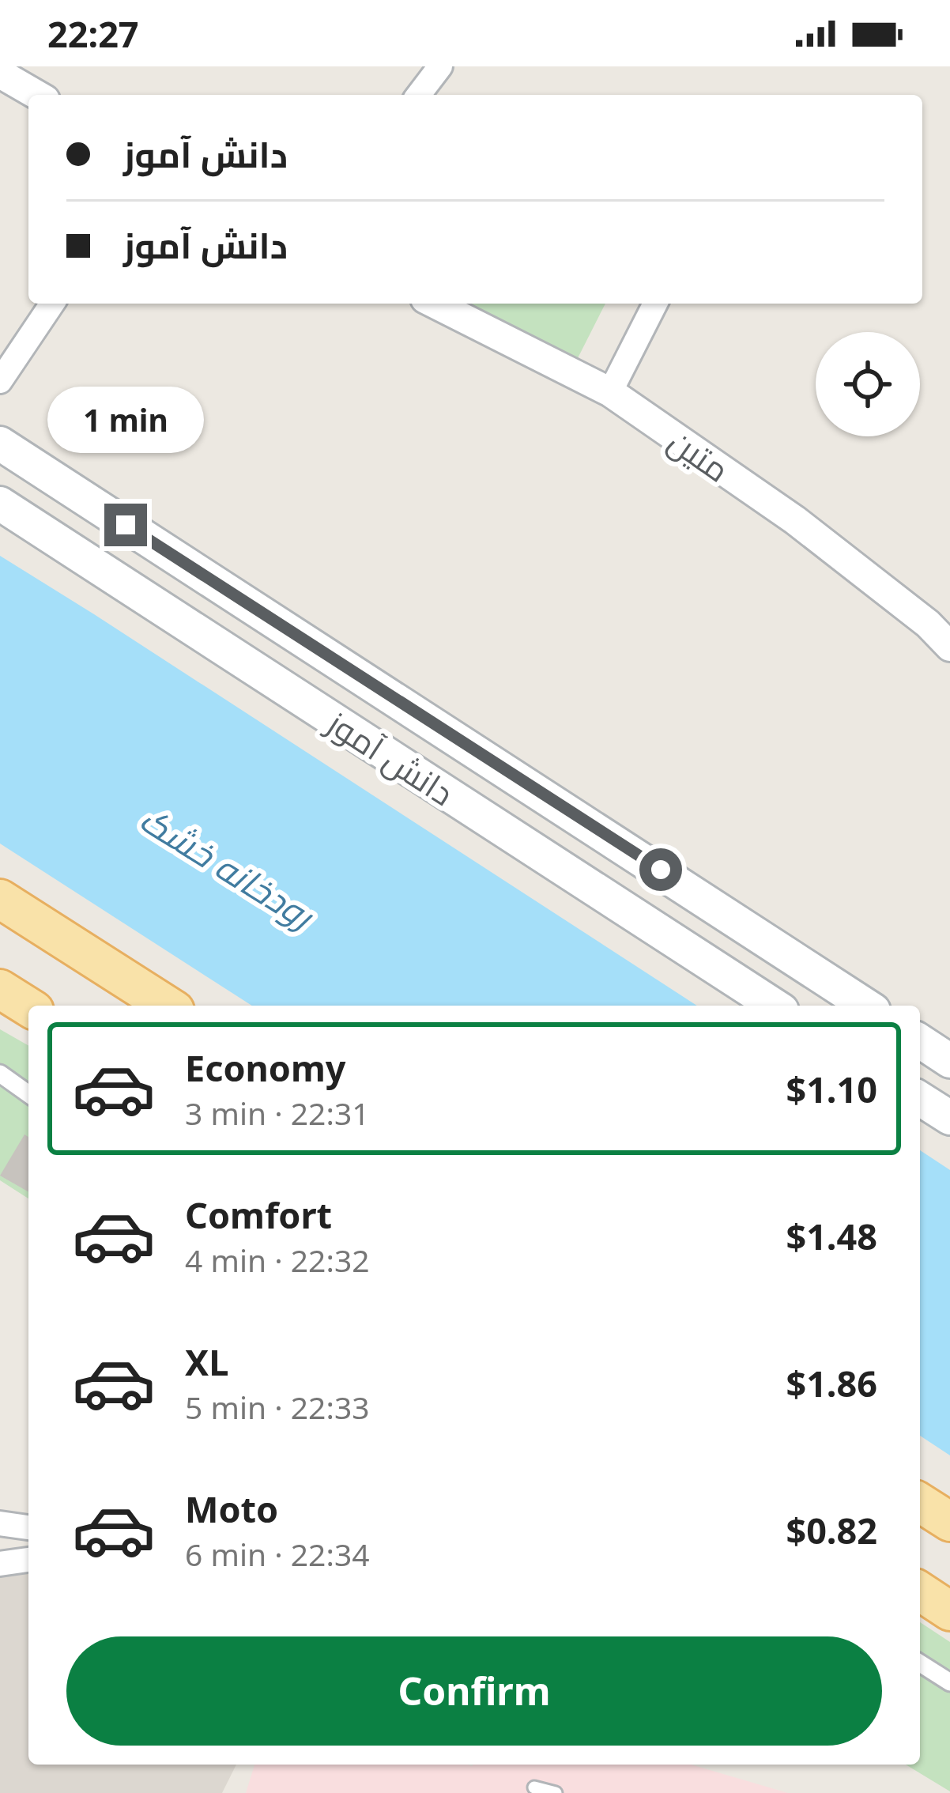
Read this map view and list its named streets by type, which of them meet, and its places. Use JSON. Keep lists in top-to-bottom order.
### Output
{
  "streets": {
    "main road": ["دانش آموز"],
    "street": ["متین"]
  },
  "water": ["رودخانه خشک"],
  "page": {
    "status": "22:27",
    "banner": ["دانش آموز", "دانش آموز"],
    "bubble": "1 min",
    "list": [
      {
        "name": "Economy",
        "note": "3 min · 22:31",
        "value": "$1.10"
      },
      {
        "name": "Comfort",
        "note": "4 min · 22:32",
        "value": "$1.48"
      },
      {
        "name": "XL",
        "note": "5 min · 22:33",
        "value": "$1.86"
      },
      {
        "name": "Moto",
        "note": "6 min · 22:34",
        "value": "$0.82"
      }
    ],
    "buttons": "Confirm"
  }
}
